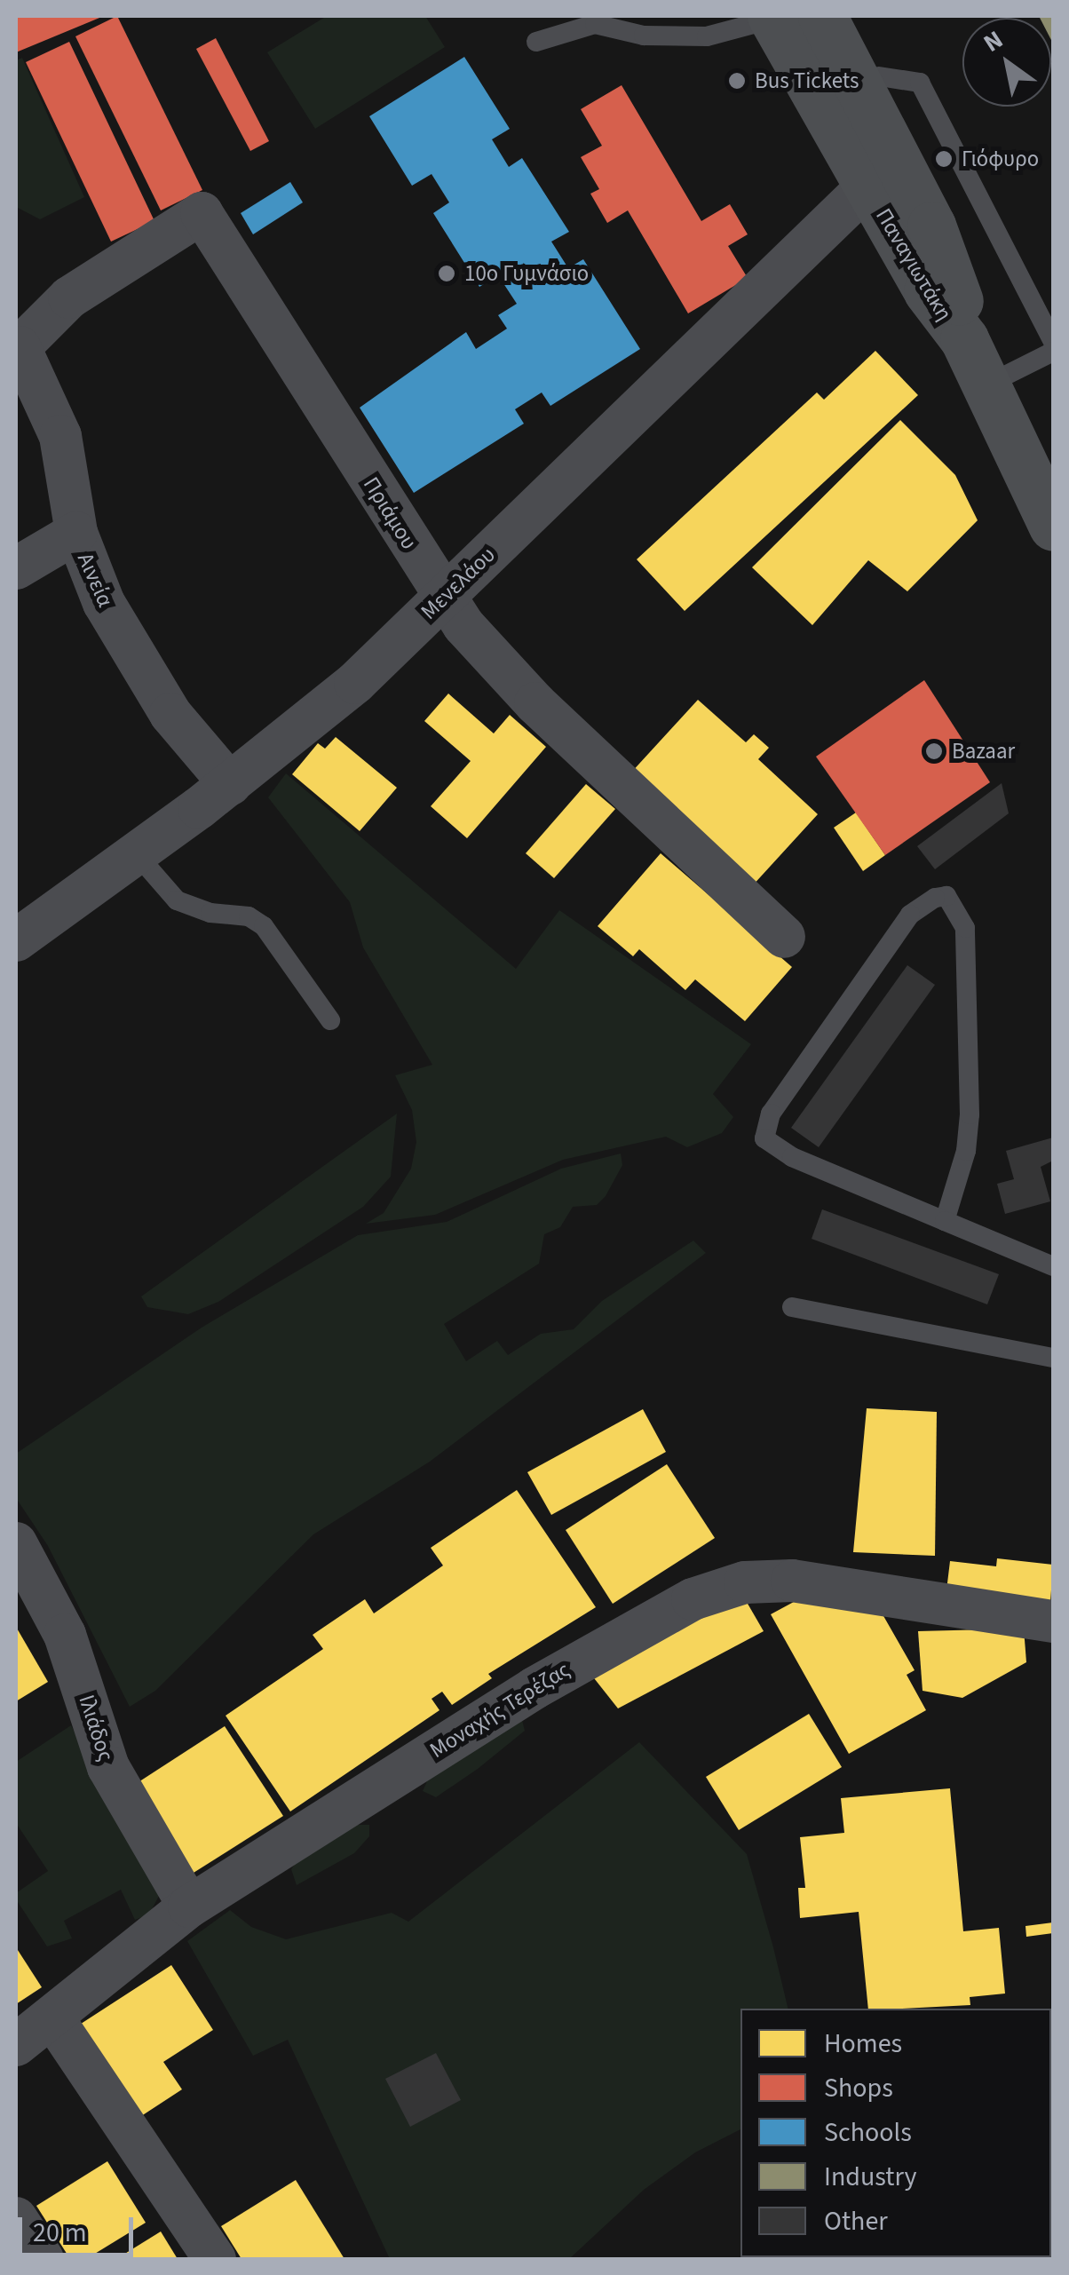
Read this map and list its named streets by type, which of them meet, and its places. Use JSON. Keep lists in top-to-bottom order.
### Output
{
  "streets": {
    "main road": ["Παναγιωτάκη"],
    "street": [
      "Πριάμου",
      "Αινεία",
      "Μενελάου",
      "Μοναχής Τερέζας",
      "Ιλιάδος"
    ]
  },
  "crossings": [
    ["Παναγιωτάκη", "Μενελάου"],
    ["Πριάμου", "Αινεία"],
    ["Πριάμου", "Μενελάου"],
    ["Αινεία", "Μενελάου"],
    ["Μοναχής Τερέζας", "Ιλιάδος"]
  ],
  "places": [
    "Bus Tickets",
    "Γιόφυρο",
    "10ο Γυμνάσιο",
    "Bazaar"
  ],
  "legend": [
    "Homes",
    "Shops",
    "Schools",
    "Industry",
    "Other"
  ],
  "scale_bar": "20 m",
  "north": "top left"
}
